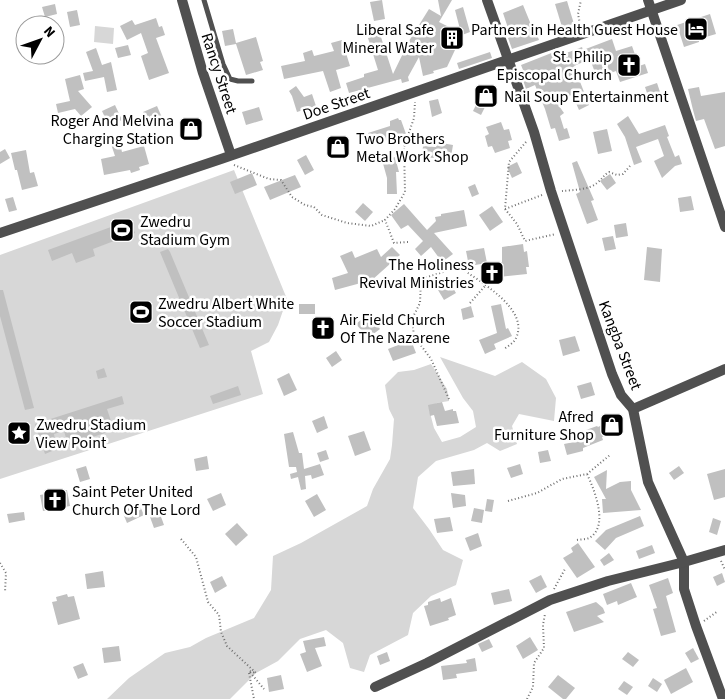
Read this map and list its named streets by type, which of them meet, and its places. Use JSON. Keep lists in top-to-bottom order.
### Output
{
  "streets": {
    "street": ["Rancy Street", "Doe Street", "Kangba Street"]
  },
  "crossings": [
    ["Rancy Street", "Doe Street"],
    ["Doe Street", "Kangba Street"]
  ],
  "places": {
    "hotel": ["Partners in Health Guest House"],
    "building": ["Liberal Safe Mineral Water"],
    "church": [
      "St. Philip Episcopal Church",
      "The Holiness Revival Ministries",
      "Air Field Church Of The Nazarene",
      "Saint Peter United Church Of The Lord"
    ],
    "shop": [
      "Nail Soup Entertainment",
      "Roger And Melvina Charging Station",
      "Two Brothers Metal Work Shop",
      "Afred Furniture Shop"
    ],
    "sports": ["Zwedru Stadium Gym", "Zwedru Albert White Soccer Stadium"],
    "place": ["Zwedru Stadium View Point"]
  },
  "north": "top right"
}
